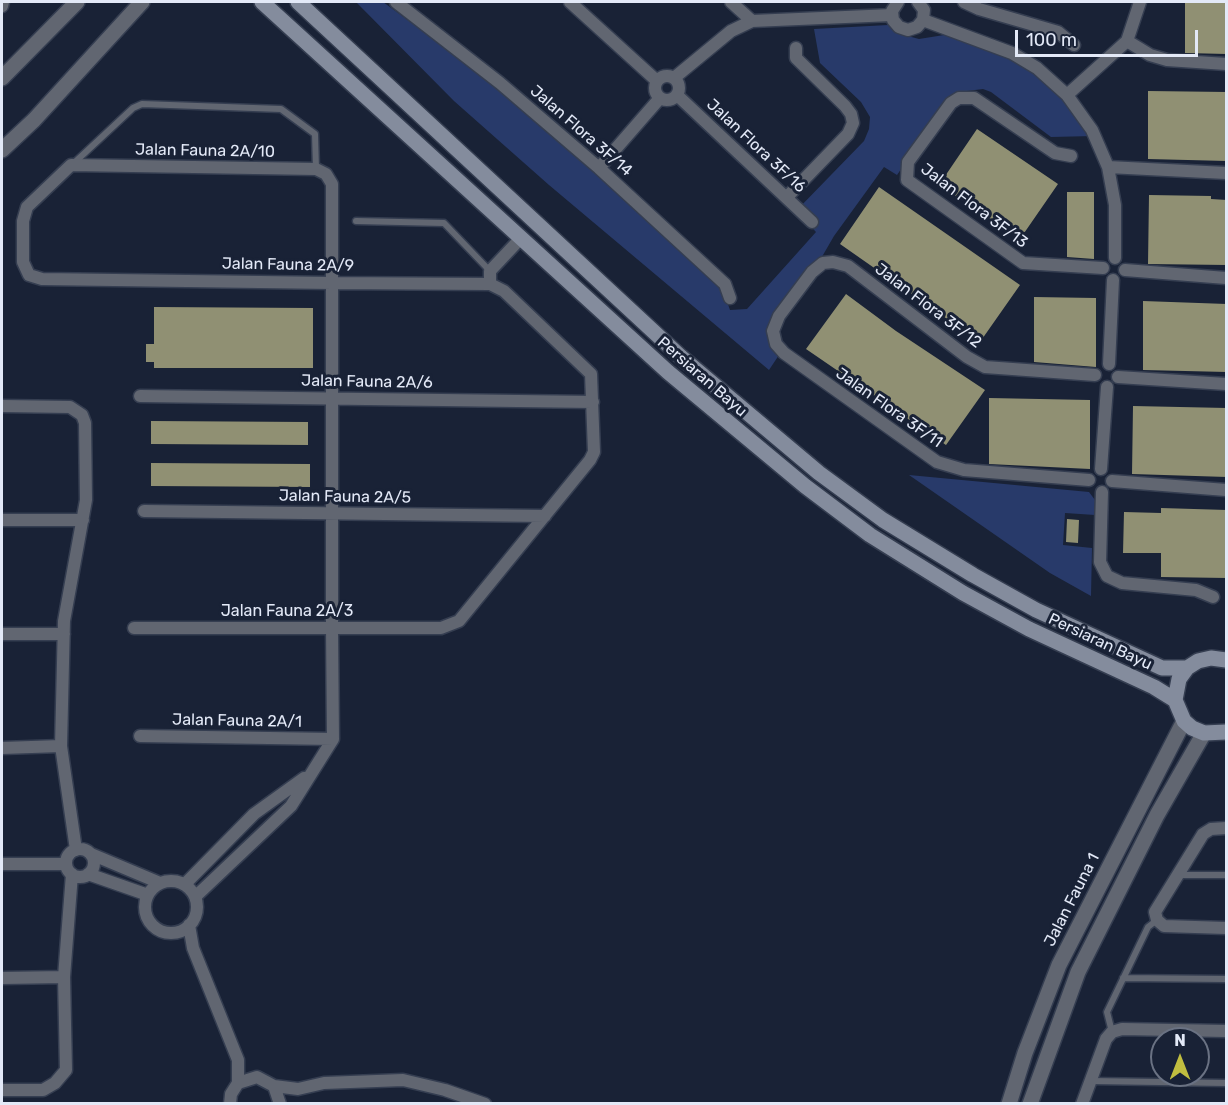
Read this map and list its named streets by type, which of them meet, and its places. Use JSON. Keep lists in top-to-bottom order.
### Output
{
  "streets": {
    "main road": ["Persiaran Bayu"],
    "street": [
      "Jalan Flora 3F/14",
      "Jalan Flora 3F/16",
      "Jalan Fauna 2A/10",
      "Jalan Flora 3F/13",
      "Jalan Fauna 2A/9",
      "Jalan Flora 3F/12",
      "Jalan Fauna 2A/6",
      "Jalan Flora 3F/11",
      "Jalan Fauna 2A/5",
      "Jalan Fauna 2A/3",
      "Jalan Fauna 2A/1",
      "Jalan Fauna 1"
    ]
  },
  "crossings": [
    ["Jalan Fauna 2A/10", "Jalan Fauna 2A/9"],
    ["Jalan Flora 3F/12", "Jalan Flora 3F/11"],
    ["Jalan Fauna 2A/5", "Jalan Fauna 2A/3"]
  ],
  "scale_bar": "100 m",
  "north": "top"
}
